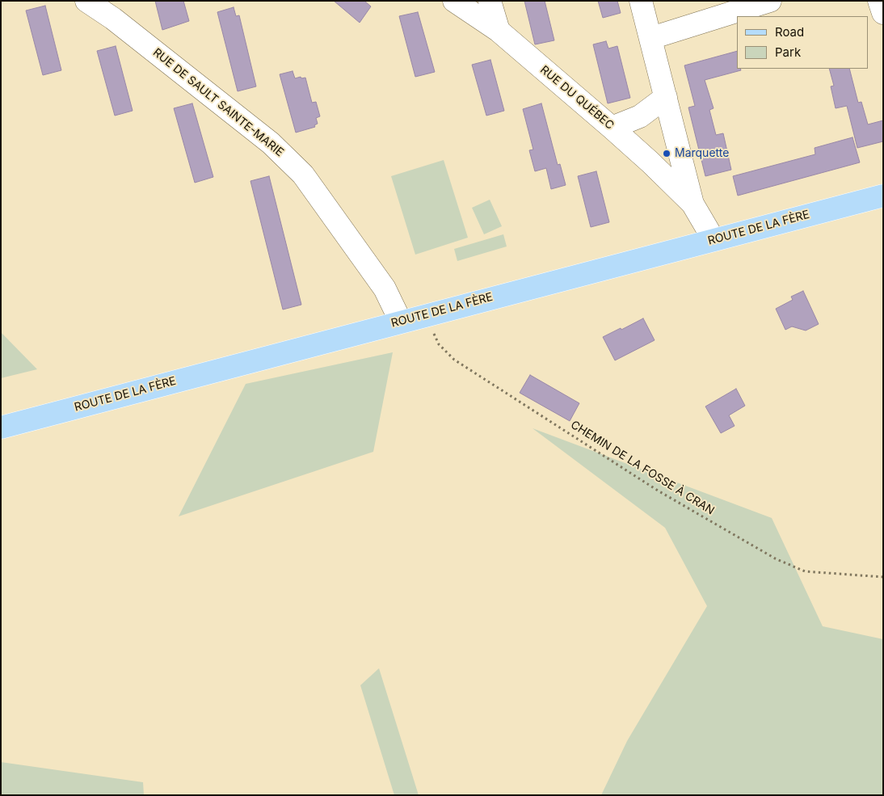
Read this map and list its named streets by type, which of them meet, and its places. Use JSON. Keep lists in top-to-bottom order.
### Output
{
  "streets": {
    "main road": ["ROUTE DE LA FÈRE"],
    "street": ["RUE DU QUÉBEC", "RUE DE SAULT SAINTE-MARIE"],
    "path": ["CHEMIN DE LA FOSSE À CRAN"]
  },
  "crossings": [
    ["RUE DE SAULT SAINTE-MARIE", "ROUTE DE LA FÈRE"],
    ["ROUTE DE LA FÈRE", "CHEMIN DE LA FOSSE À CRAN"]
  ],
  "places": ["Marquette"],
  "legend": ["Road", "Park"]
}
